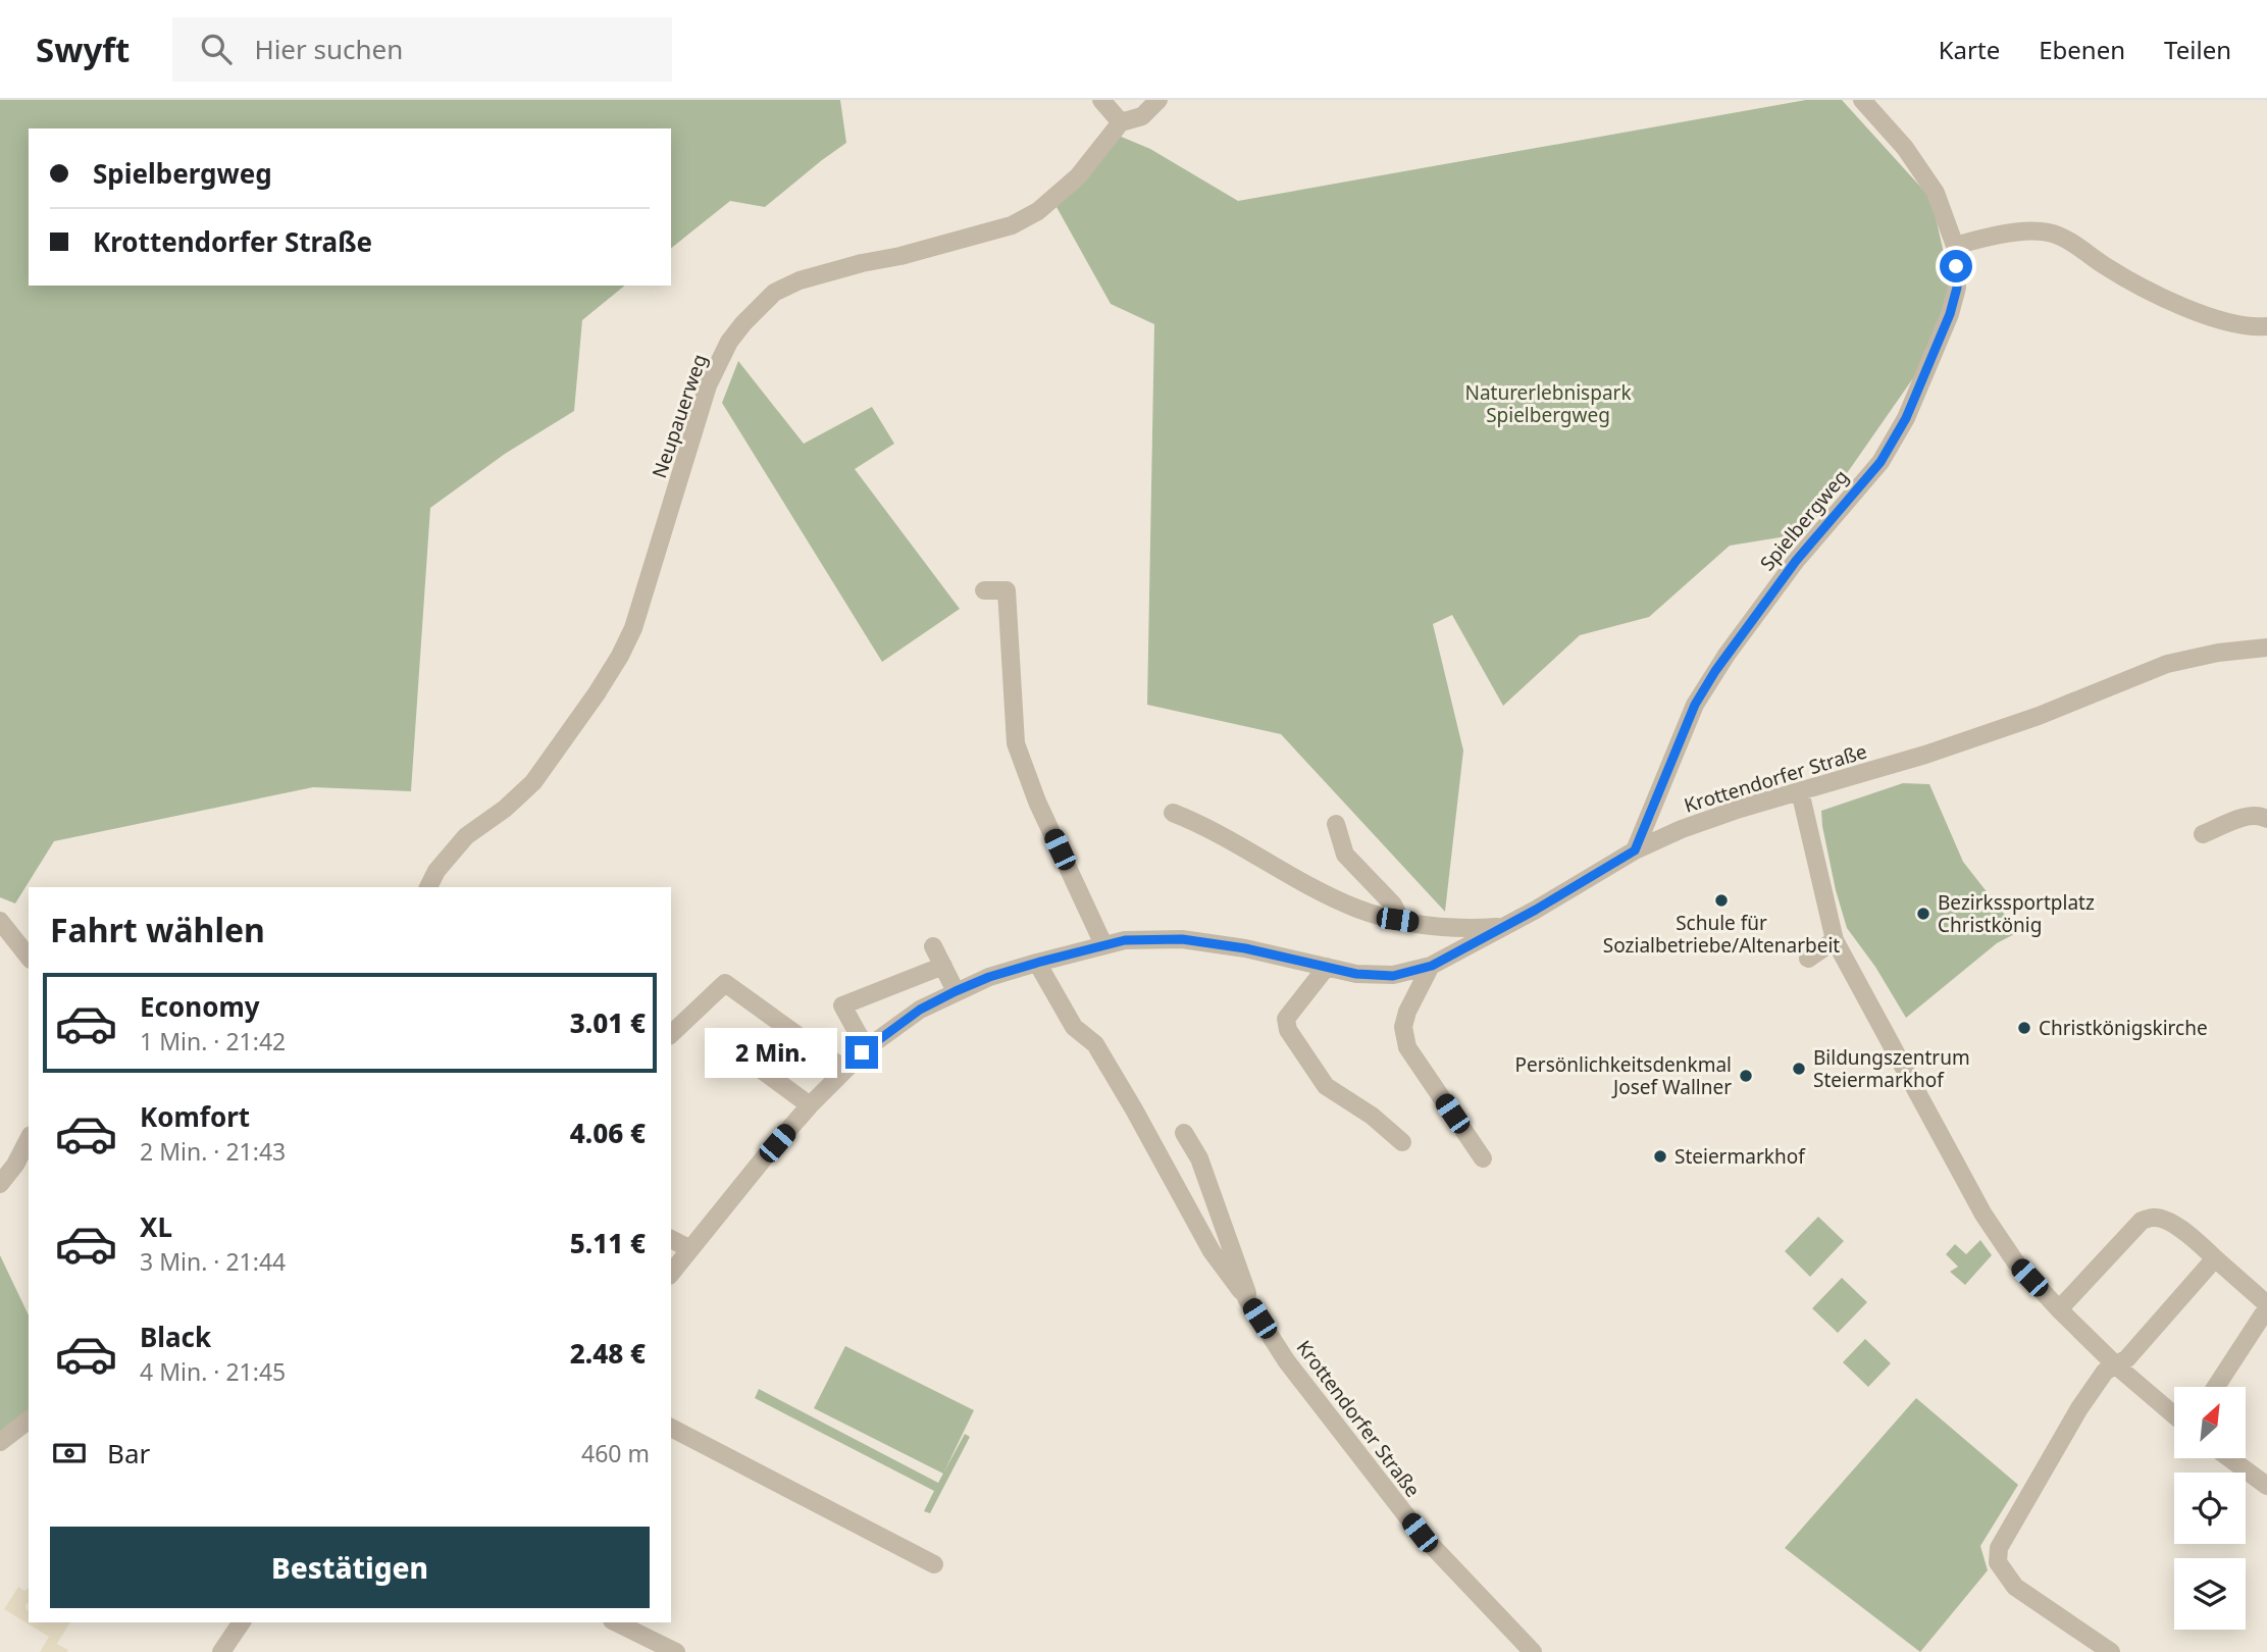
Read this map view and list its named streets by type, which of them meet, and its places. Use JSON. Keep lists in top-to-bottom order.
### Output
{
  "streets": {
    "street": ["Neupauerweg", "Spielbergweg", "Krottendorfer Straße"]
  },
  "crossings": [
    ["Spielbergweg", "Krottendorfer Straße"]
  ],
  "parks": ["Naturerlebnispark Spielbergweg"],
  "places": [
    "Schule für Sozialbetriebe/Altenarbeit",
    "Bezirkssportplatz Christkönig",
    "Christkönigskirche",
    "Bildungszentrum Steiermarkhof",
    "Persönlichkeitsdenkmal Josef Wallner",
    "Steiermarkhof"
  ],
  "north": "top right",
  "page": {
    "header": "Swyft",
    "search": "Hier suchen",
    "nav": ["Karte", "Ebenen", "Teilen"],
    "banner": ["Spielbergweg", "Krottendorfer Straße"],
    "heading": "Fahrt wählen",
    "list": [
      {
        "name": "Economy",
        "note": "1 Min. · 21:42",
        "value": "3.01 €"
      },
      {
        "name": "Komfort",
        "note": "2 Min. · 21:43",
        "value": "4.06 €"
      },
      {
        "name": "XL",
        "note": "3 Min. · 21:44",
        "value": "5.11 €"
      },
      {
        "name": "Black",
        "note": "4 Min. · 21:45",
        "value": "2.48 €"
      }
    ],
    "bubble": "2 Min.",
    "pay": ["Bar", "460 m"],
    "buttons": "Bestätigen"
  }
}
